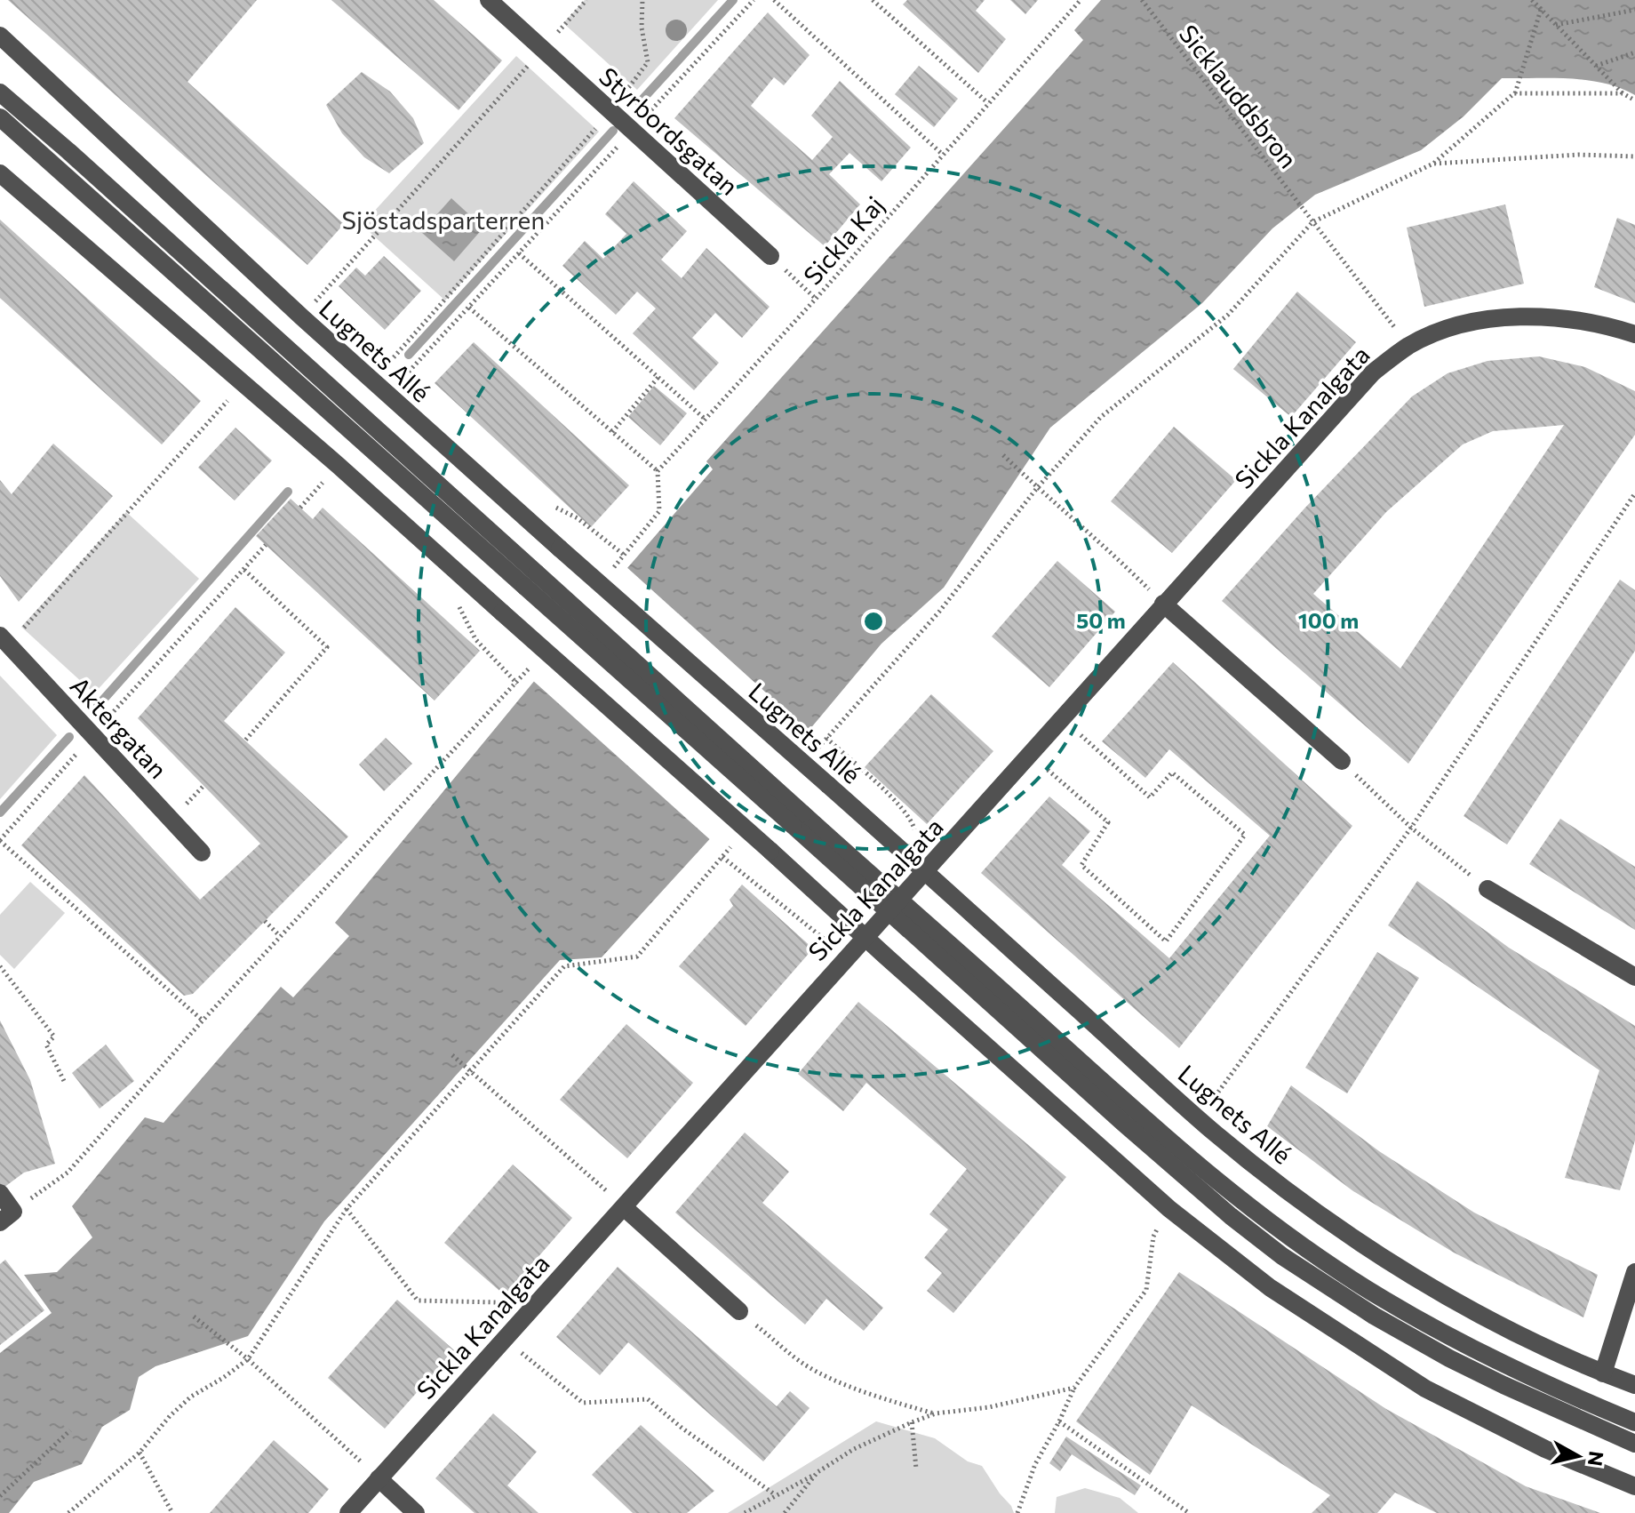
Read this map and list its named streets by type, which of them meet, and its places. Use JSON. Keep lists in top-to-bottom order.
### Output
{
  "streets": {
    "street": [
      "Styrbordsgatan",
      "Lugnets Allé",
      "Sickla Kanalgata",
      "Aktergatan"
    ],
    "path": ["Sicklauddsbron", "Sickla Kaj"]
  },
  "crossings": [
    ["Sicklauddsbron", "Sickla Kanalgata"],
    ["Lugnets Allé", "Sickla Kanalgata"]
  ],
  "parks": ["Sjöstadsparterren"],
  "north": "right",
  "rings": ["50 m", "100 m"]
}
